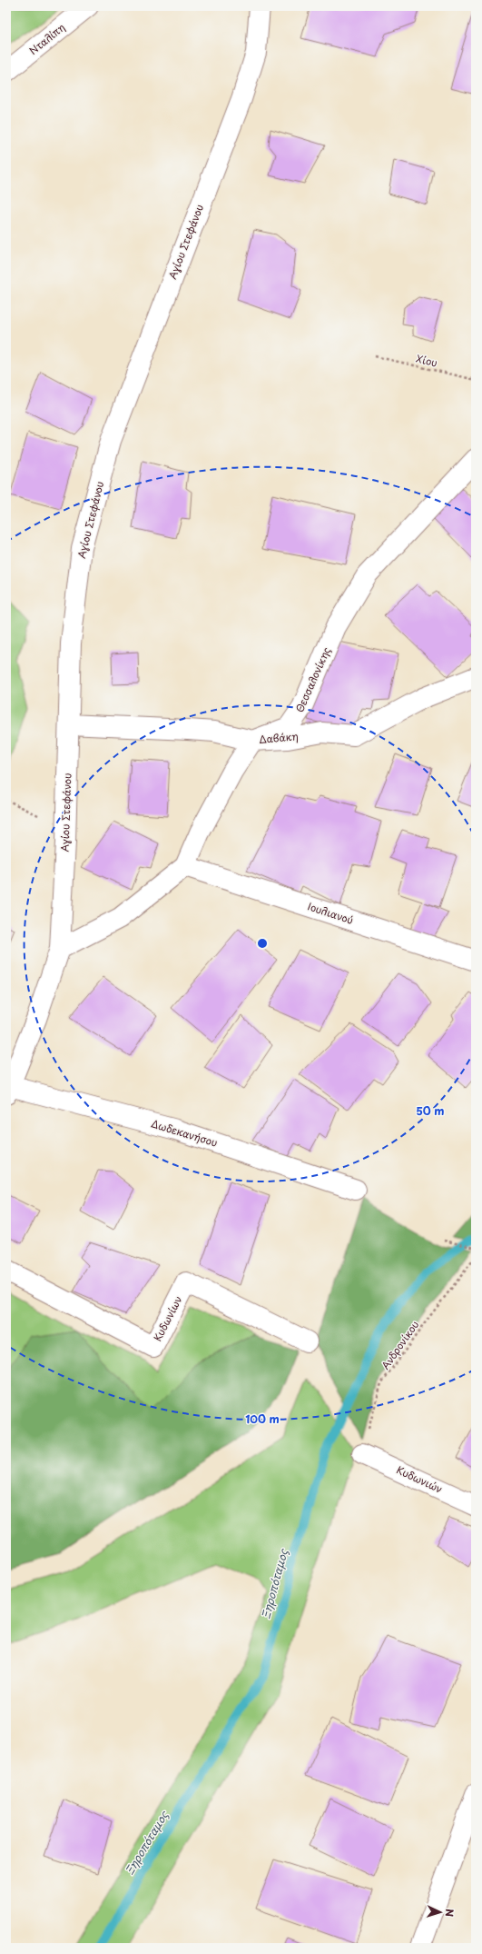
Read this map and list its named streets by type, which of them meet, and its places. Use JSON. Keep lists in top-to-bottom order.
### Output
{
  "streets": {
    "street": [
      "Νταλίπη",
      "Αγίου Στεφάνου",
      "Θεσσαλονίκης",
      "Δαβάκη",
      "Ιουλιανού",
      "Δωδεκανήσου",
      "Κυδωνίων",
      "Κυδωνιών"
    ],
    "path": ["Χίου", "Ανδρονίκου"]
  },
  "crossings": [
    ["Αγίου Στεφάνου", "Δαβάκη"],
    ["Αγίου Στεφάνου", "Δωδεκανήσου"],
    ["Θεσσαλονίκης", "Δαβάκη"],
    ["Ανδρονίκου", "Κυδωνιών"]
  ],
  "water": ["Ξηροπόταμος"],
  "north": "right",
  "rings": ["50 m", "100 m"]
}
